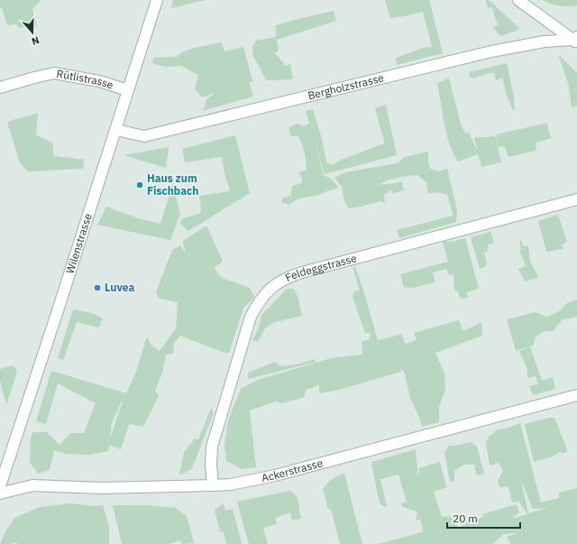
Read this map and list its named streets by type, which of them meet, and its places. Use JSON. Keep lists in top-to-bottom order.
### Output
{
  "streets": {
    "street": [
      "Rütlistrasse",
      "Bergholzstrasse",
      "Wilenstrasse",
      "Feldeggstrasse",
      "Ackerstrasse"
    ]
  },
  "crossings": [
    ["Rütlistrasse", "Wilenstrasse"],
    ["Bergholzstrasse", "Wilenstrasse"],
    ["Feldeggstrasse", "Ackerstrasse"]
  ],
  "places": ["Haus zum Fischbach", "Luvea"],
  "scale_bar": "20 m",
  "north": "bottom"
}
